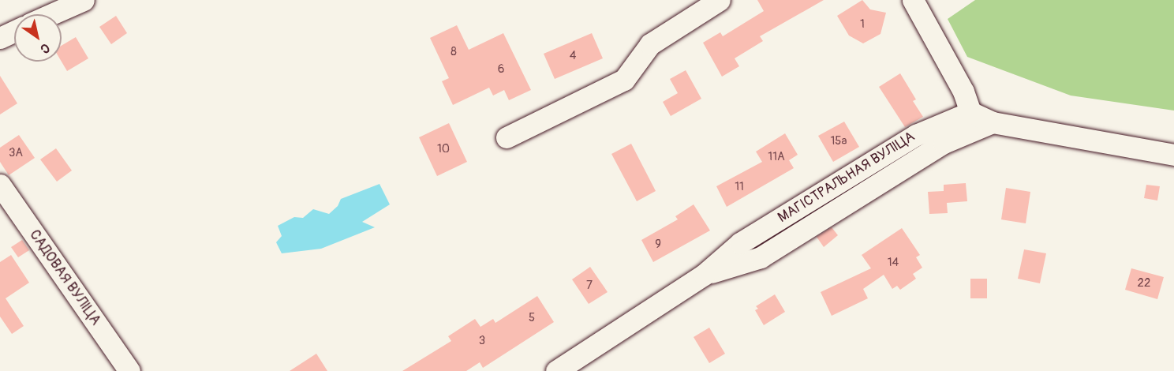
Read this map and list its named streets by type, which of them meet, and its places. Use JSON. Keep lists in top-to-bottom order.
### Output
{
  "streets": {
    "street": ["МАГІСТРАЛЬНАЯ ВУЛІЦА", "САДОВАЯ ВУЛІЦА"]
  },
  "house_numbers": [
    "1",
    "8",
    "4",
    "6",
    "15а",
    "10",
    "3А",
    "11А",
    "11",
    "9",
    "14",
    "22",
    "7",
    "5",
    "3"
  ],
  "north": "bottom right"
}
